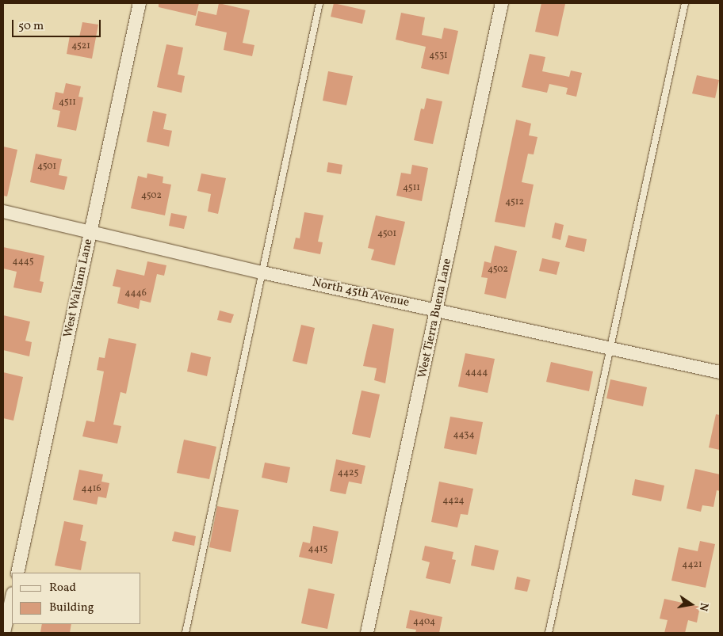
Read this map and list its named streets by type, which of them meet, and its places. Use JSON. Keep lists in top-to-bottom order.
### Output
{
  "streets": {
    "street": ["West Waltann Lane", "North 45th Avenue", "West Tierra Buena Lane"]
  },
  "crossings": [
    ["West Waltann Lane", "North 45th Avenue"],
    ["North 45th Avenue", "West Tierra Buena Lane"]
  ],
  "house_numbers": [
    "4521",
    "4531",
    "4511",
    "4501",
    "4511",
    "4502",
    "4512",
    "4501",
    "4445",
    "4502",
    "4446",
    "4444",
    "4434",
    "4425",
    "4416",
    "4424",
    "4415",
    "4421",
    "4404"
  ],
  "legend": ["Road", "Building"],
  "scale_bar": "50 m",
  "north": "right"
}
